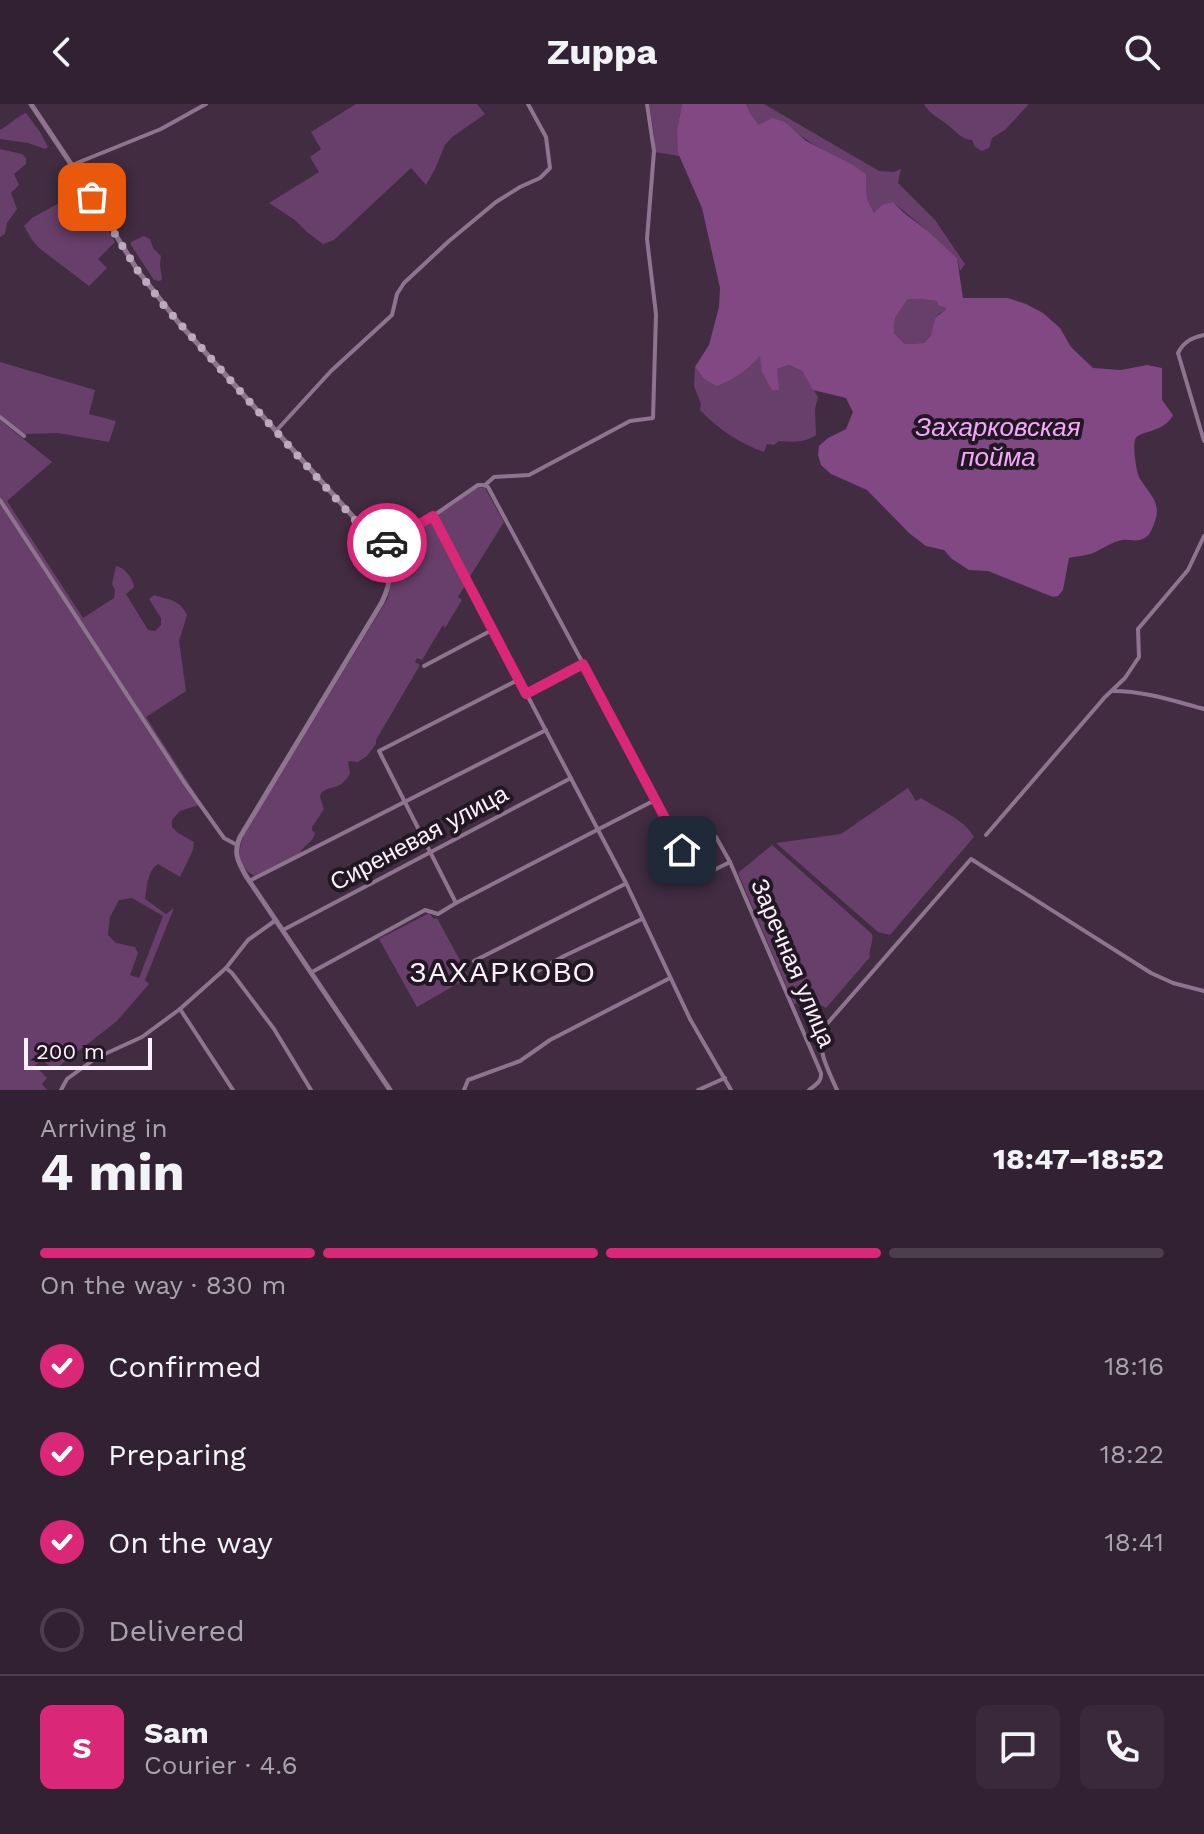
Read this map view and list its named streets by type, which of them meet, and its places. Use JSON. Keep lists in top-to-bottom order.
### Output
{
  "streets": {
    "street": ["Сиреневая улица", "Заречная улица"]
  },
  "districts": ["ЗАХАРКОВО"],
  "water": ["Захарковская пойма"],
  "scale_bar": "200 m",
  "page": {
    "header": "Zuppa",
    "scale": "200 m",
    "heading": ["4 min", "Arriving in", "18:47–18:52"],
    "panel": ["Sam", "Courier · 4.6"],
    "bar": "On the way · 830 m",
    "list": [
      ["Confirmed", "18:16"],
      ["Preparing", "18:22"],
      ["On the way", "18:41"],
      "Delivered"
    ],
    "round": "S"
  }
}
